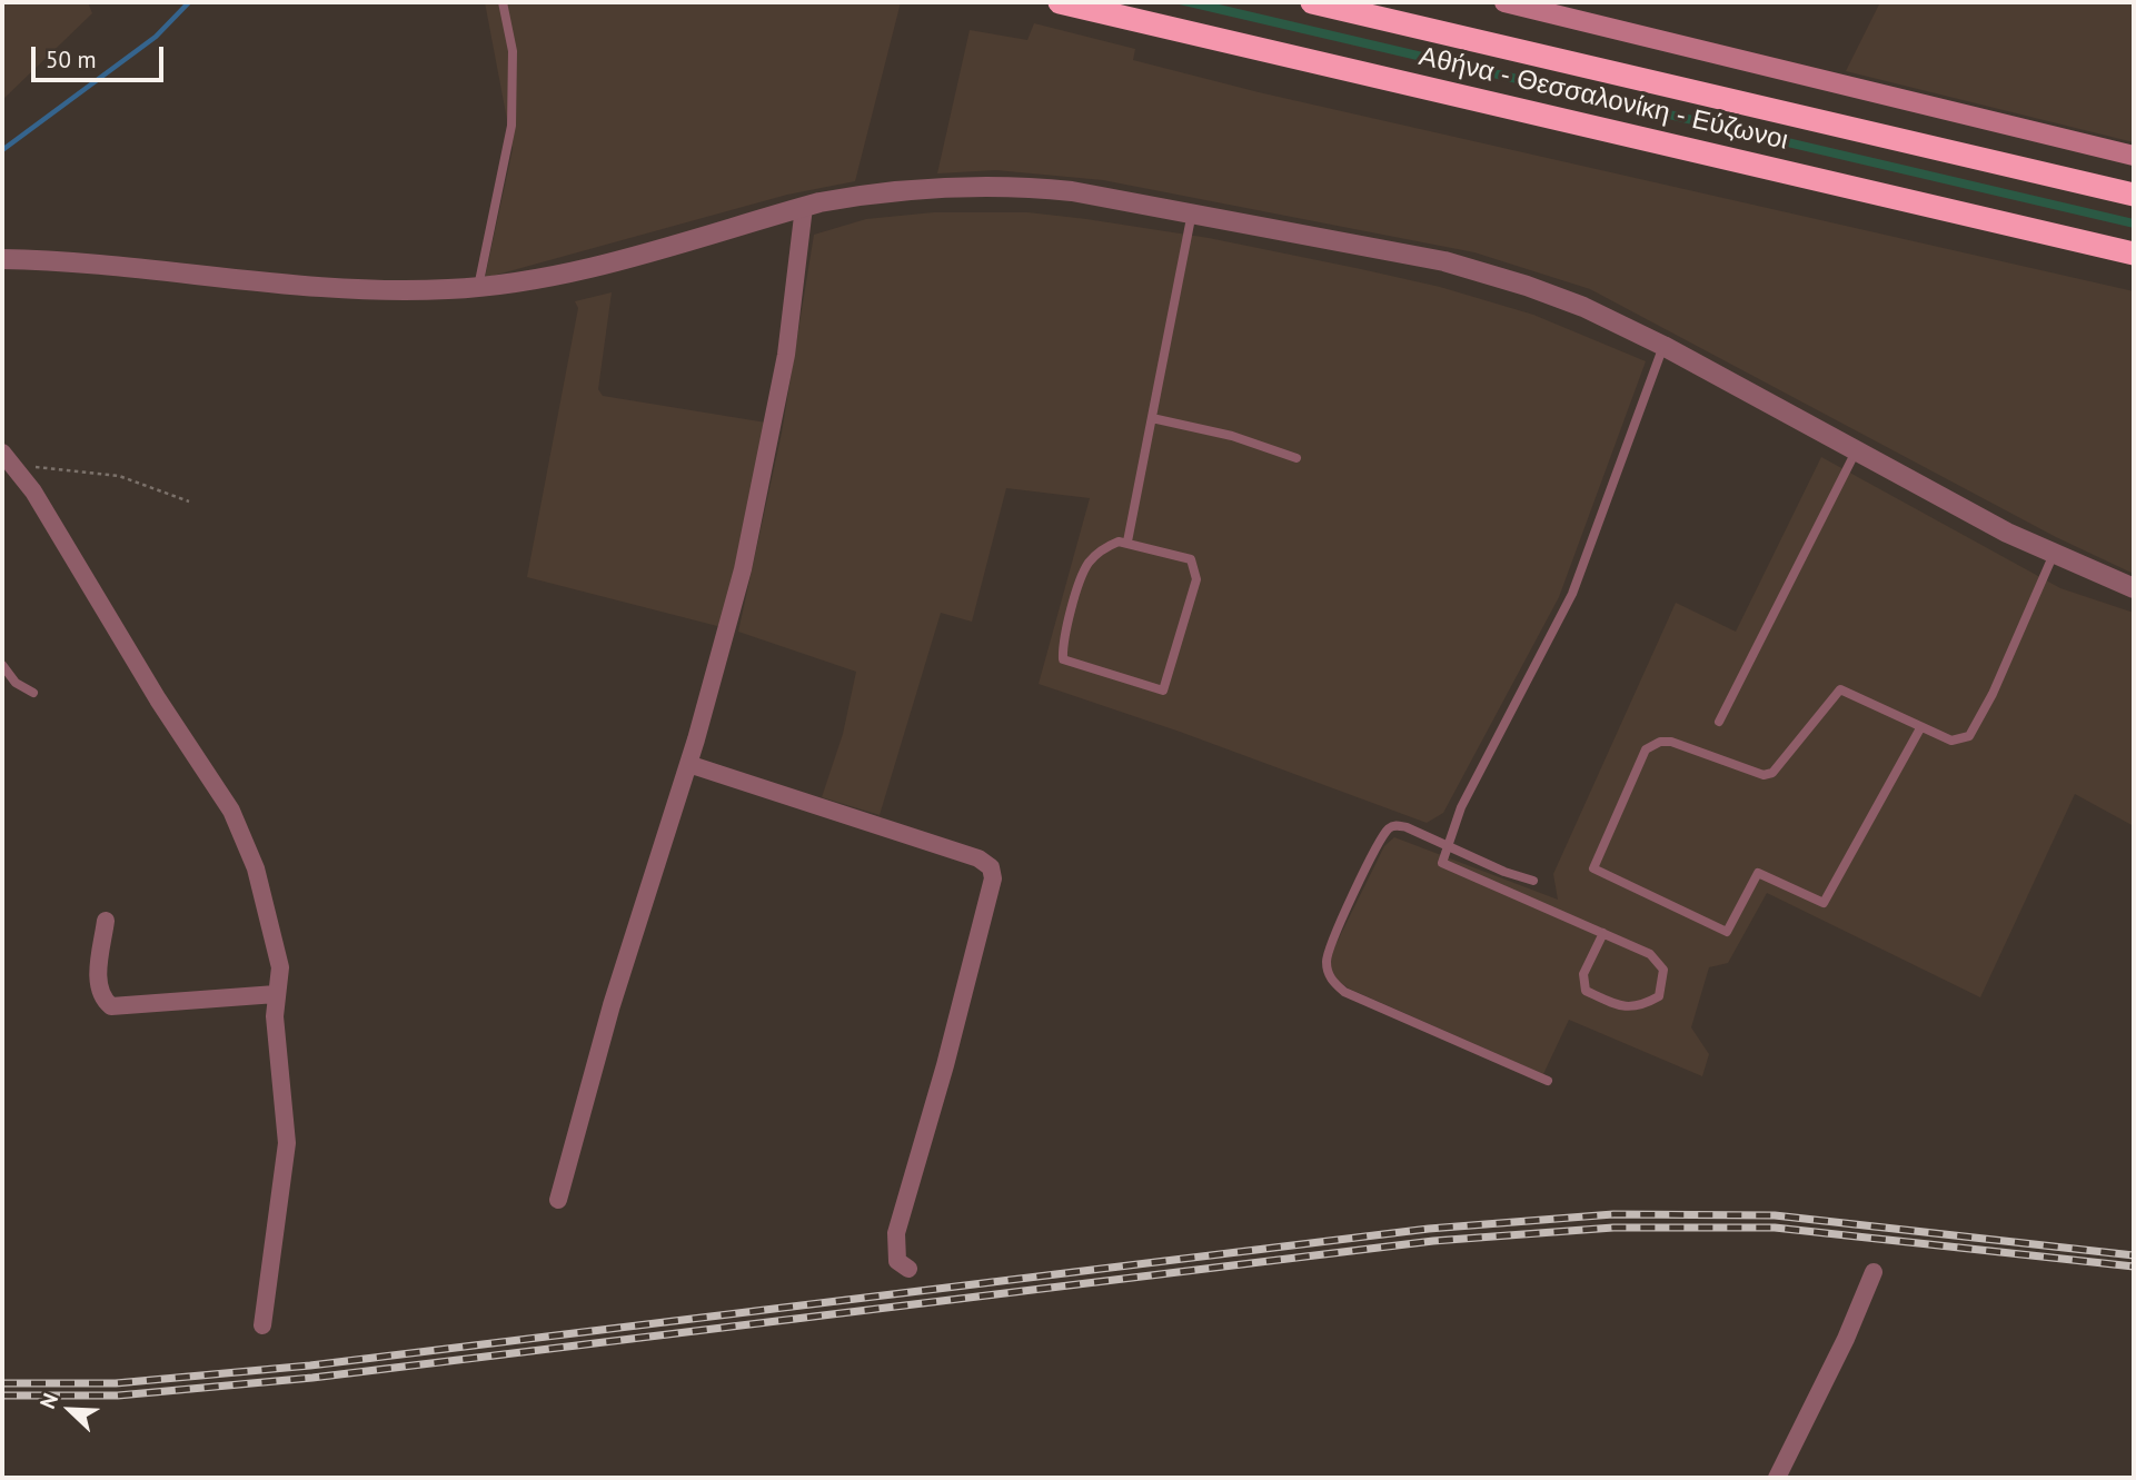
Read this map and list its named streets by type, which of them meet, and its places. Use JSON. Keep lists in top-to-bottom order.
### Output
{
  "streets": {
    "highway": ["Αθήνα - Θεσσαλονίκη - Εύζωνοι"]
  },
  "scale_bar": "50 m",
  "north": "top left"
}
